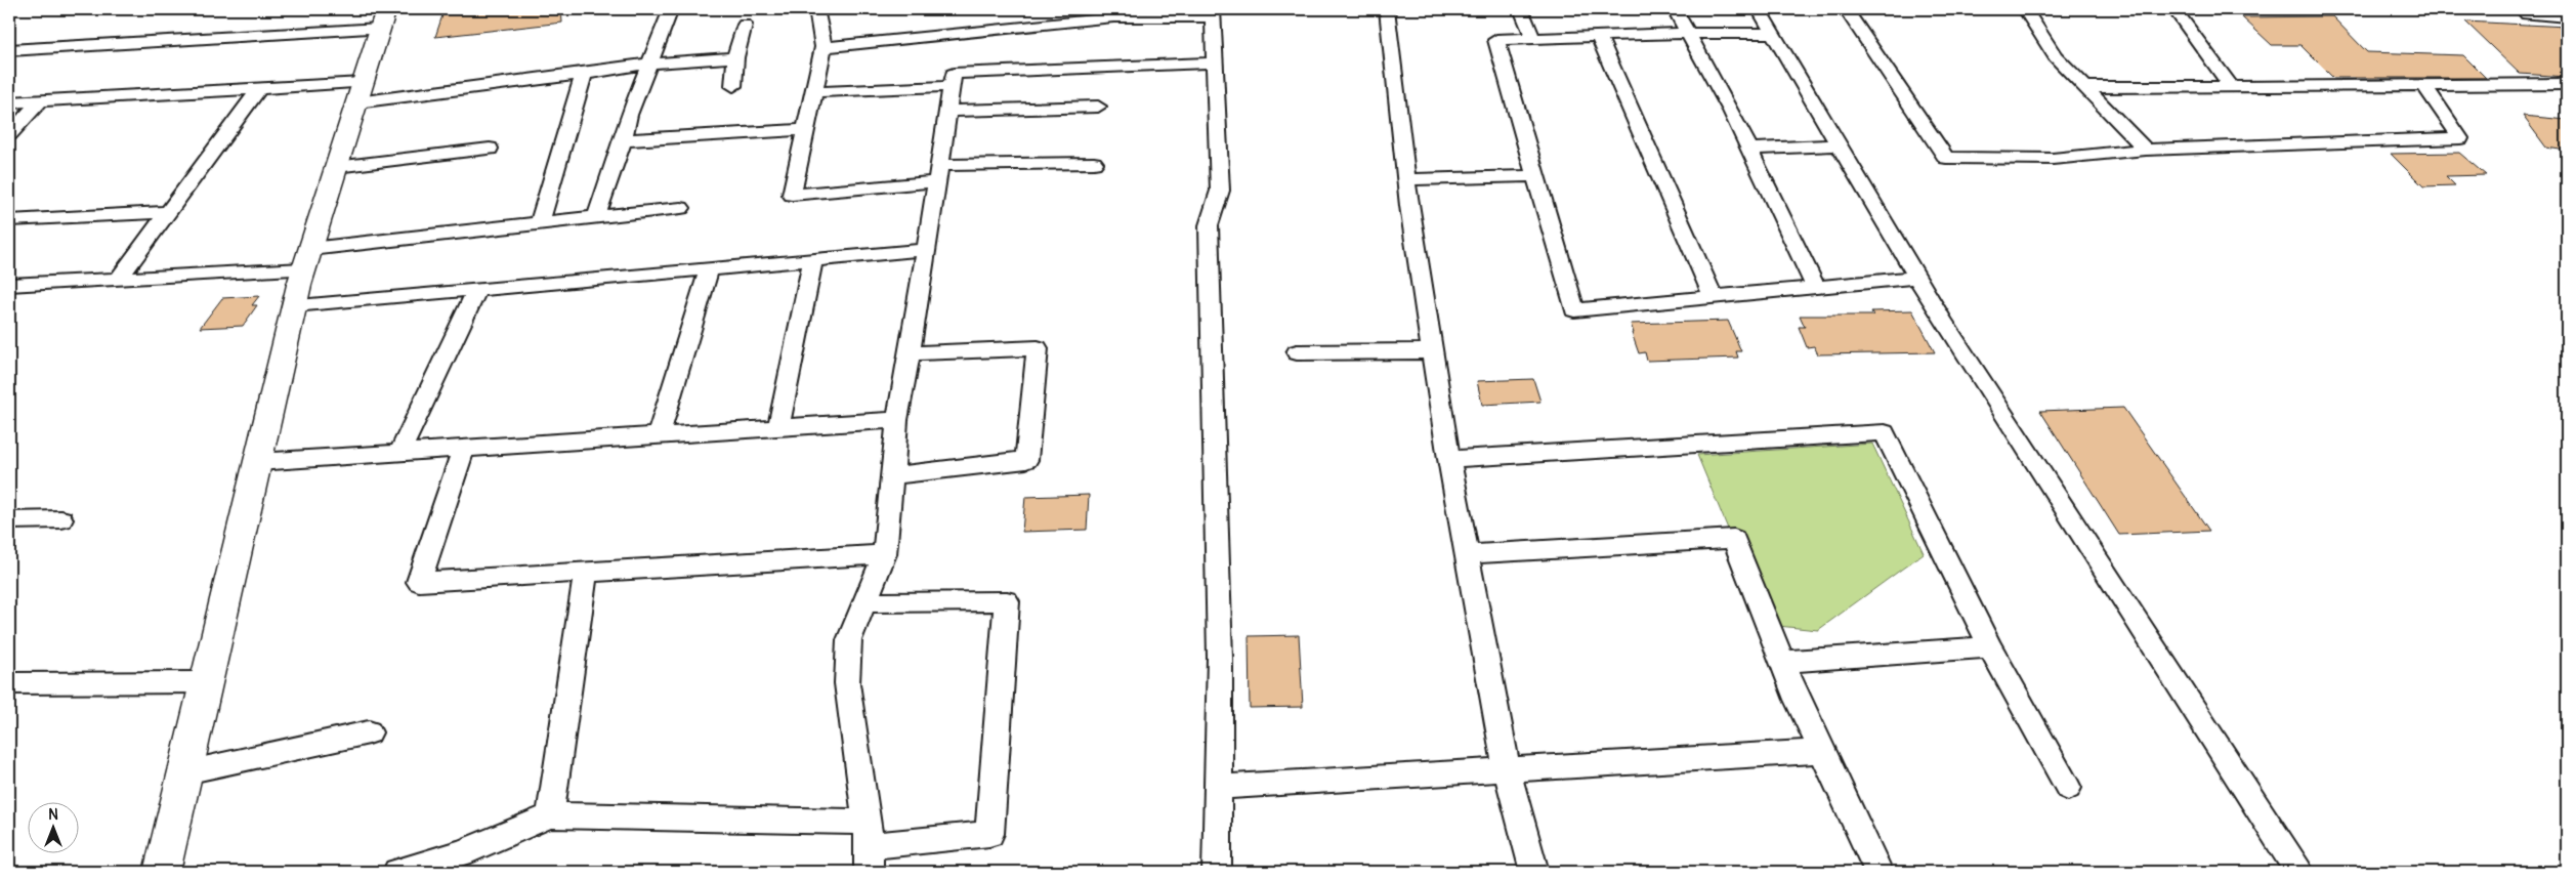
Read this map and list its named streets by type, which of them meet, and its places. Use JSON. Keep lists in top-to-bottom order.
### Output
{
  "north": "top"
}
